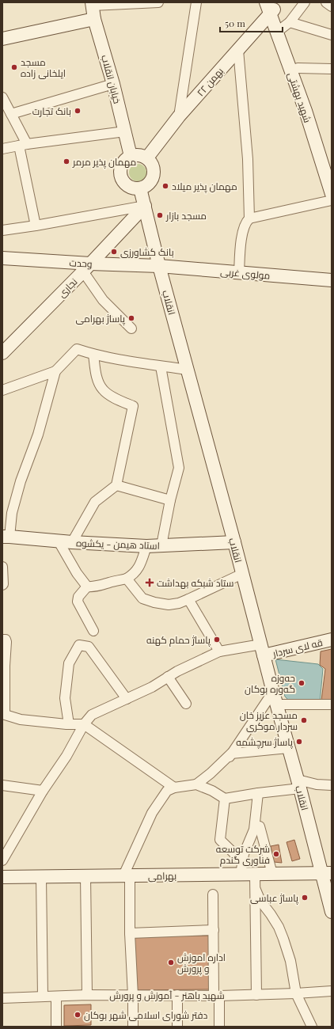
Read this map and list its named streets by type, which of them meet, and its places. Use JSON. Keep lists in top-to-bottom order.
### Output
{
  "streets": {
    "main road": [
      "خیابان انقلاب",
      "۲۲ بهمن",
      "شهید بهشتی",
      "وحدت",
      "مولوی غربی",
      "نجاری",
      "انقلاب",
      "استاد هیمن - یکشوه",
      "قه لای سردار",
      "بهرامی"
    ],
    "street": ["شهید باهنر - آموزش و پرورش"]
  },
  "crossings": [
    ["خیابان انقلاب", "۲۲ بهمن"],
    ["خیابان انقلاب", "انقلاب"],
    ["۲۲ بهمن", "شهید بهشتی"],
    ["۲۲ بهمن", "انقلاب"],
    ["وحدت", "مولوی غربی"],
    ["وحدت", "نجاری"],
    ["وحدت", "انقلاب"],
    ["مولوی غربی", "انقلاب"],
    ["نجاری", "انقلاب"],
    ["انقلاب", "استاد هیمن - یکشوه"],
    ["انقلاب", "قه لای سردار"],
    ["انقلاب", "بهرامی"]
  ],
  "places": {
    "other": [
      "مسجد ایلخانی زاده",
      "بانک تجارت",
      "مهمان پذیر مرمر",
      "مهمان پذیر میلاد",
      "مسجد بازار",
      "بانک کشاورزی",
      "پاساژ بهرامی",
      "پاساژ حمام کهنه",
      "حه‌وزه گه‌وره بوکان",
      "مسجد عزیز خان سردار موکری",
      "پاساژ سرچشمه",
      "شرکت توسعه فناوری گندم",
      "پاساژ عباسی",
      "اداره اموزش و پرورش",
      "دفتر شورای اسلامی شهر بوکان"
    ],
    "health": ["ستاد شبکه بهداشت"]
  },
  "scale_bar": "50 m"
}
